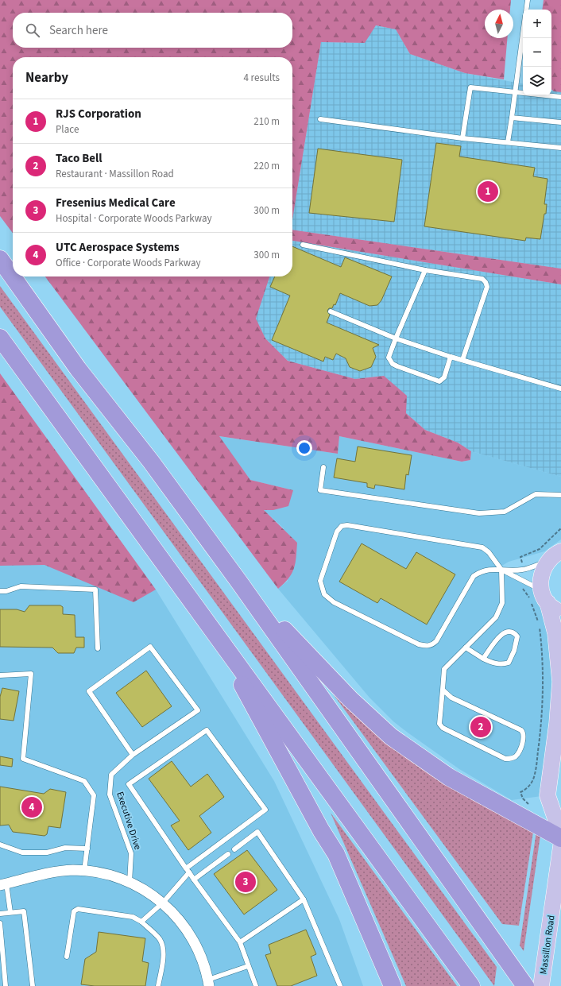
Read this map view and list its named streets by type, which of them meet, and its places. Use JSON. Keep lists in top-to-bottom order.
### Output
{
  "streets": {
    "main road": ["Massillon Road"],
    "lane": ["Executive Drive"]
  },
  "north": "top",
  "page": {
    "map_buttons": ["+", "−"],
    "search": "Search here",
    "heading": ["Nearby", "4 results"],
    "list": [
      {
        "mark": "1",
        "name": "RJS Corporation",
        "note": "Place",
        "value": "210 m"
      },
      {
        "mark": "2",
        "name": "Taco Bell",
        "note": "Restaurant · Massillon Road",
        "value": "220 m"
      },
      {
        "mark": "3",
        "name": "Fresenius Medical Care",
        "note": "Hospital · Corporate Woods Parkway",
        "value": "300 m"
      },
      {
        "mark": "4",
        "name": "UTC Aerospace Systems",
        "note": "Office · Corporate Woods Parkway",
        "value": "300 m"
      }
    ],
    "pins": [
      "1",
      "2",
      "4",
      "3"
    ]
  }
}
